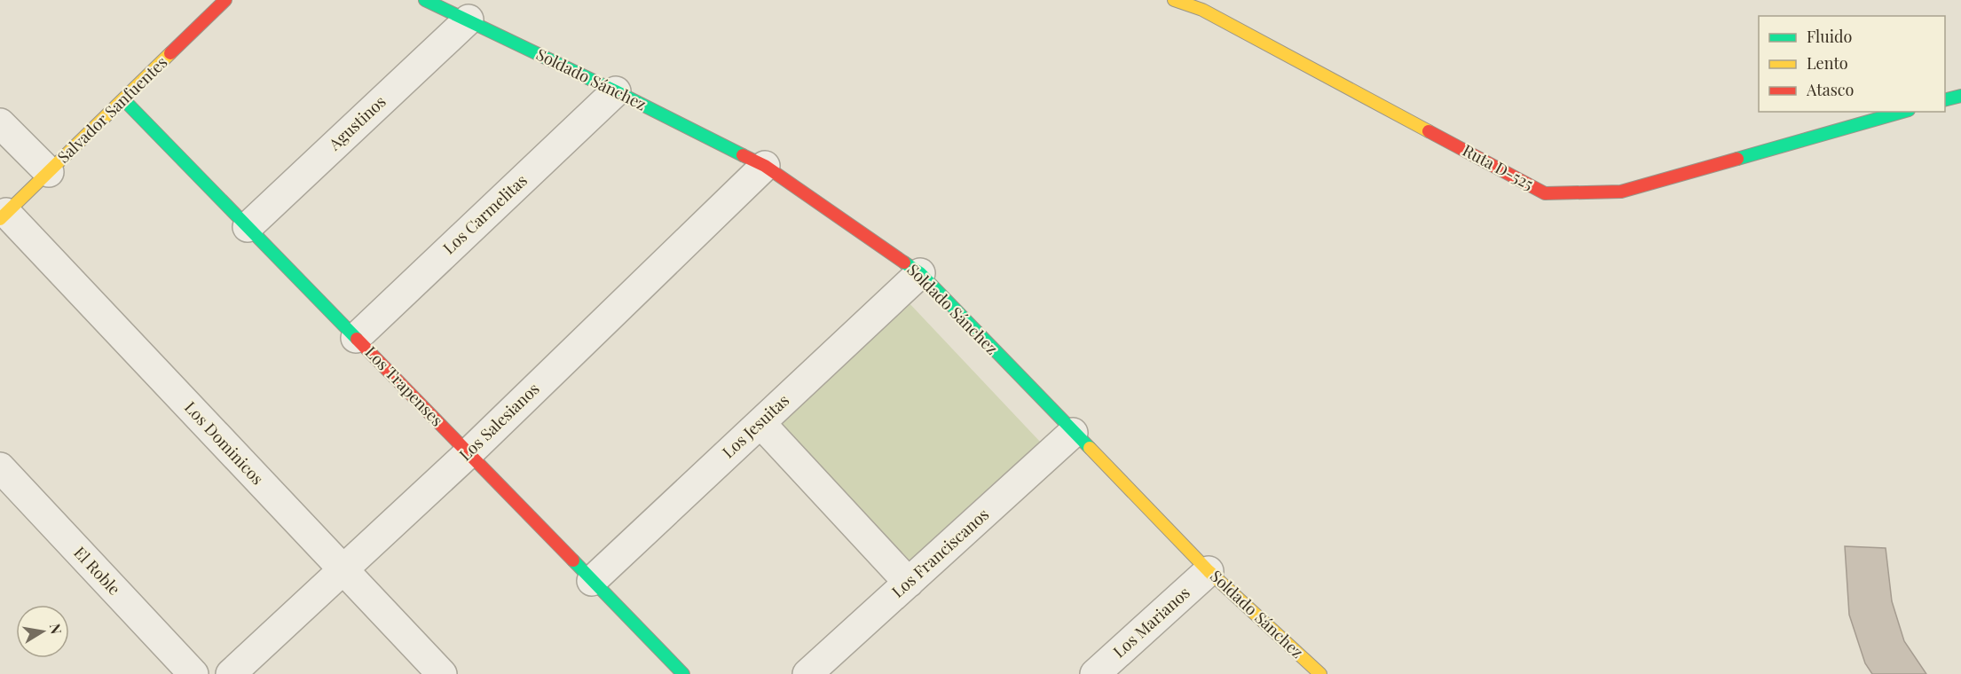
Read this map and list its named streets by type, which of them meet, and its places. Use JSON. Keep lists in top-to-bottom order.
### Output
{
  "streets": {
    "street": [
      "Soldado Sánchez",
      "Salvador Sanfuentes",
      "Agustinos",
      "Ruta D-525",
      "Los Carmelitas",
      "Los Trapenses",
      "Los Salesianos",
      "Los Jesuitas",
      "Los Dominicos",
      "Los Franciscanos",
      "El Roble",
      "Los Marianos"
    ]
  },
  "crossings": [
    ["Soldado Sánchez", "Agustinos"],
    ["Soldado Sánchez", "Los Carmelitas"],
    ["Soldado Sánchez", "Los Salesianos"],
    ["Soldado Sánchez", "Los Jesuitas"],
    ["Soldado Sánchez", "Los Franciscanos"],
    ["Soldado Sánchez", "Los Marianos"],
    ["Salvador Sanfuentes", "Los Trapenses"],
    ["Salvador Sanfuentes", "Los Dominicos"],
    ["Agustinos", "Los Trapenses"],
    ["Los Carmelitas", "Los Trapenses"],
    ["Los Trapenses", "Los Salesianos"],
    ["Los Trapenses", "Los Jesuitas"],
    ["Los Salesianos", "Los Dominicos"]
  ],
  "legend": ["Fluido", "Lento", "Atasco"],
  "north": "right"
}
